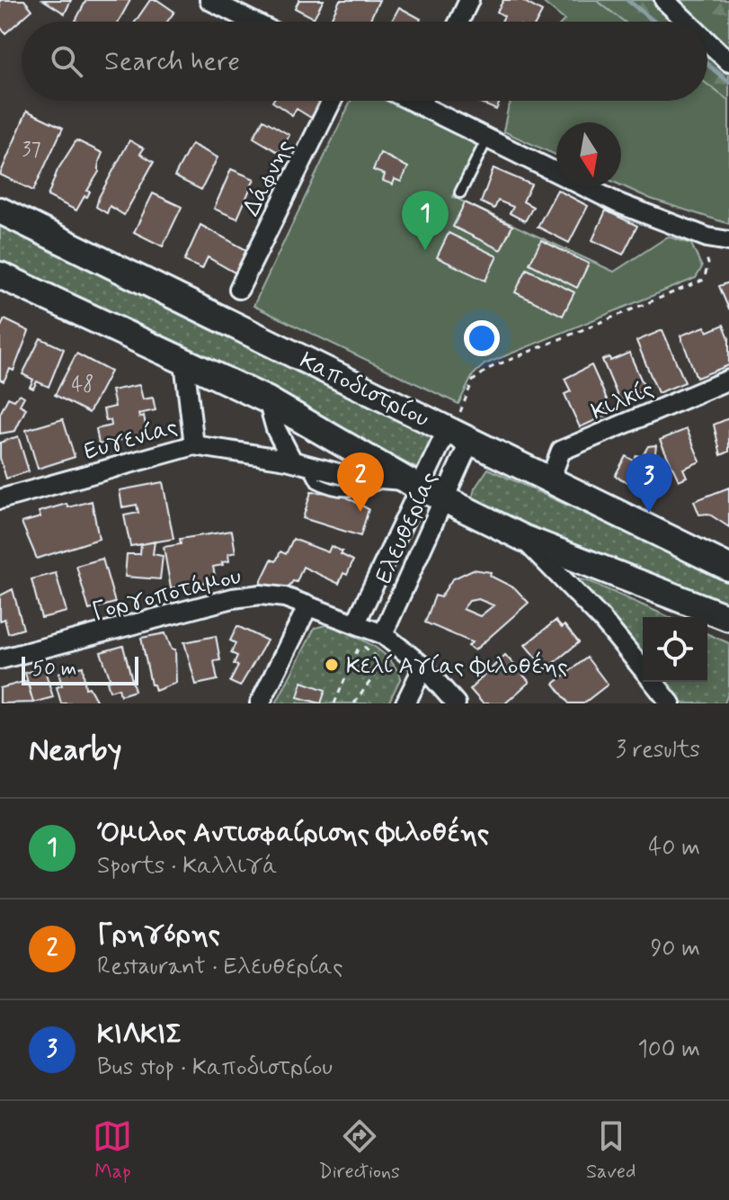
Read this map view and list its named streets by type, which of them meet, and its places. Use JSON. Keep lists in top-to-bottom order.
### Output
{
  "streets": {
    "main road": ["Καποδιστρίου"],
    "street": [
      "Δάφνης",
      "Κιλκίς",
      "Ευγενίας",
      "Ελευθερίας",
      "Γοργοποτάμου"
    ]
  },
  "crossings": [
    ["Καποδιστρίου", "Κιλκίς"],
    ["Καποδιστρίου", "Ελευθερίας"],
    ["Ελευθερίας", "Γοργοποτάμου"]
  ],
  "places": ["Κελί Αγίας Φιλοθέης"],
  "house_numbers": ["37", "48"],
  "scale_bar": "50 m",
  "north": "bottom",
  "page": {
    "search": "Search here",
    "pins": ["1", "2", "3"],
    "scale": "50 m",
    "heading": ["Nearby", "3 results"],
    "list": [
      {
        "mark": "1",
        "name": "Όμιλος Αντισφαίρισης Φιλοθέης",
        "note": "Sports · Καλλιγά",
        "value": "40 m"
      },
      {
        "mark": "2",
        "name": "Γρηγόρης",
        "note": "Restaurant · Ελευθερίας",
        "value": "90 m"
      },
      {
        "mark": "3",
        "name": "ΚΙΛΚΙΣ",
        "note": "Bus stop · Καποδιστρίου",
        "value": "100 m"
      }
    ],
    "nav": ["Map", "Directions", "Saved"]
  }
}
